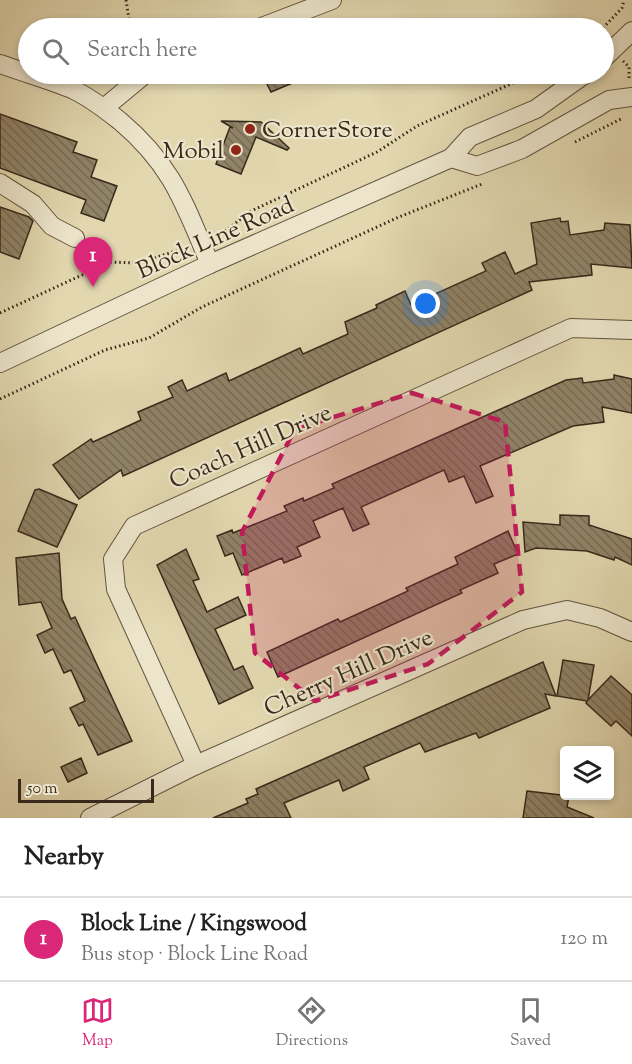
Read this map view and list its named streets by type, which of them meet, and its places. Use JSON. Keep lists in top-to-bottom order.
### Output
{
  "streets": {
    "street": ["Block Line Road", "Coach Hill Drive", "Cherry Hill Drive"]
  },
  "crossings": [
    ["Coach Hill Drive", "Cherry Hill Drive"]
  ],
  "places": ["CornerStore", "Mobil"],
  "scale_bar": "50 m",
  "page": {
    "search": "Search here",
    "pins": "1",
    "scale": "50 m",
    "heading": "Nearby",
    "list": [
      {
        "mark": "1",
        "name": "Block Line / Kingswood",
        "note": "Bus stop · Block Line Road",
        "value": "120 m"
      }
    ],
    "nav": ["Map", "Directions", "Saved"]
  }
}
